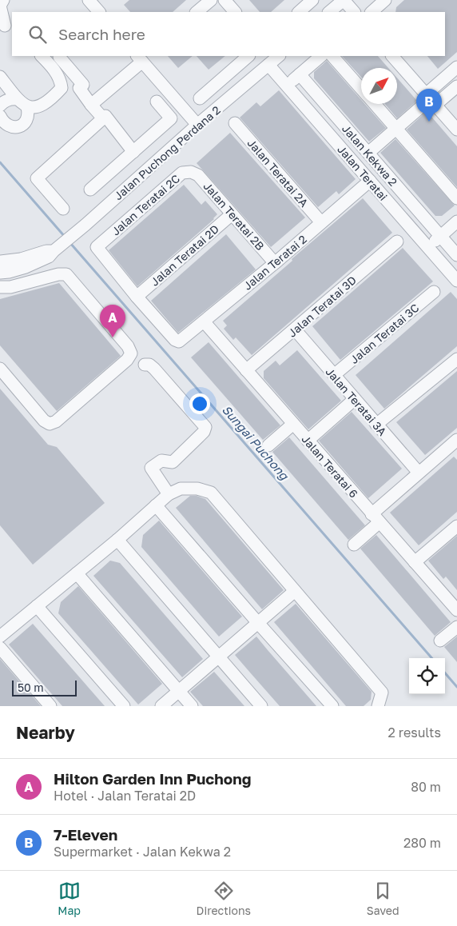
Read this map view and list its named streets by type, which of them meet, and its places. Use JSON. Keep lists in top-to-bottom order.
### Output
{
  "streets": {
    "street": [
      "Jalan Puchong Perdana 2",
      "Jalan Kekwa 2",
      "Jalan Teratai 2A",
      "Jalan Teratai",
      "Jalan Teratai 2C",
      "Jalan Teratai 2B",
      "Jalan Teratai 2D",
      "Jalan Teratai 2",
      "Jalan Teratai 3D",
      "Jalan Teratai 3C",
      "Jalan Teratai 3A",
      "Jalan Teratai 6"
    ]
  },
  "crossings": [
    ["Jalan Puchong Perdana 2", "Jalan Teratai"],
    ["Jalan Teratai 2A", "Jalan Teratai 2"],
    ["Jalan Teratai", "Jalan Teratai 2"],
    ["Jalan Teratai 2C", "Jalan Teratai 2B"],
    ["Jalan Teratai 2C", "Jalan Teratai 2D"],
    ["Jalan Teratai 2C", "Jalan Teratai 2"],
    ["Jalan Teratai 2B", "Jalan Teratai 2D"],
    ["Jalan Teratai 2B", "Jalan Teratai 2"],
    ["Jalan Teratai 2D", "Jalan Teratai 2"],
    ["Jalan Teratai 2", "Jalan Teratai 6"],
    ["Jalan Teratai 3D", "Jalan Teratai 3A"],
    ["Jalan Teratai 3D", "Jalan Teratai 6"],
    ["Jalan Teratai 3C", "Jalan Teratai 3A"]
  ],
  "water": ["Sungai Puchong"],
  "scale_bar": "50 m",
  "north": "top right",
  "page": {
    "search": "Search here",
    "pins": ["B", "A"],
    "scale": "50 m",
    "heading": ["Nearby", "2 results"],
    "list": [
      {
        "mark": "A",
        "name": "Hilton Garden Inn Puchong",
        "note": "Hotel · Jalan Teratai 2D",
        "value": "80 m"
      },
      {
        "mark": "B",
        "name": "7-Eleven",
        "note": "Supermarket · Jalan Kekwa 2",
        "value": "280 m"
      }
    ],
    "nav": ["Map", "Directions", "Saved"]
  }
}
